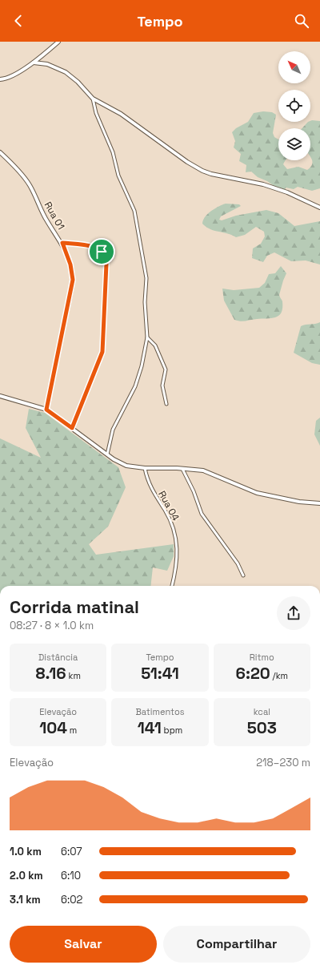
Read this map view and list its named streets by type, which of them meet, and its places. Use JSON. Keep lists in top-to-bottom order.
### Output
{
  "streets": {
    "street": ["Rua 01", "Rua 04"]
  },
  "north": "top left",
  "page": {
    "header": "Tempo",
    "heading": ["Corrida matinal", "08:27 · 8 × 1.0 km"],
    "stats": [
      ["Distância", "8.16 km"],
      ["Tempo", "51:41"],
      ["Ritmo", "6:20 /km"],
      ["Elevação", "104 m"],
      ["Batimentos", "141 bpm"],
      ["kcal", "503"]
    ],
    "chart": ["Elevação", "218–230 m"],
    "list": [
      {
        "name": "1.0 km",
        "note": "6:07"
      },
      {
        "name": "2.0 km",
        "note": "6:10"
      },
      {
        "name": "3.1 km",
        "note": "6:02"
      }
    ],
    "buttons": ["Salvar", "Compartilhar"]
  }
}
